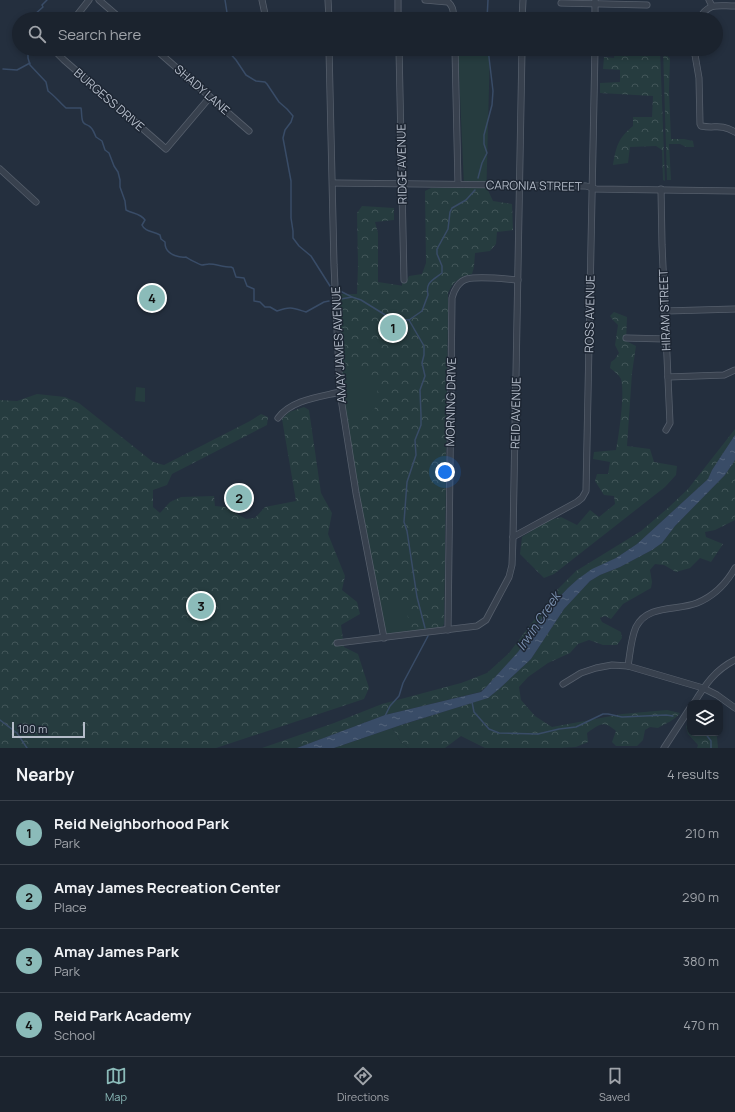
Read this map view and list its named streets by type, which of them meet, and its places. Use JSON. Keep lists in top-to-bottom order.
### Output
{
  "streets": {
    "street": [
      "SHADY LANE",
      "BURGESS DRIVE",
      "RIDGE AVENUE",
      "CARONIA STREET",
      "HIRAM STREET",
      "ROSS AVENUE",
      "AMAY JAMES AVENUE",
      "MORNING DRIVE",
      "REID AVENUE"
    ]
  },
  "crossings": [
    ["SHADY LANE", "BURGESS DRIVE"],
    ["RIDGE AVENUE", "CARONIA STREET"],
    ["CARONIA STREET", "HIRAM STREET"],
    ["CARONIA STREET", "ROSS AVENUE"],
    ["CARONIA STREET", "AMAY JAMES AVENUE"],
    ["CARONIA STREET", "REID AVENUE"],
    ["ROSS AVENUE", "REID AVENUE"],
    ["AMAY JAMES AVENUE", "REID AVENUE"],
    ["MORNING DRIVE", "REID AVENUE"]
  ],
  "water": ["Irwin Creek"],
  "scale_bar": "100 m",
  "page": {
    "search": "Search here",
    "pins": [
      "4",
      "1",
      "2",
      "3"
    ],
    "scale": "100 m",
    "heading": ["Nearby", "4 results"],
    "list": [
      {
        "mark": "1",
        "name": "Reid Neighborhood Park",
        "note": "Park",
        "value": "210 m"
      },
      {
        "mark": "2",
        "name": "Amay James Recreation Center",
        "note": "Place",
        "value": "290 m"
      },
      {
        "mark": "3",
        "name": "Amay James Park",
        "note": "Park",
        "value": "380 m"
      },
      {
        "mark": "4",
        "name": "Reid Park Academy",
        "note": "School",
        "value": "470 m"
      }
    ],
    "nav": ["Map", "Directions", "Saved"]
  }
}
